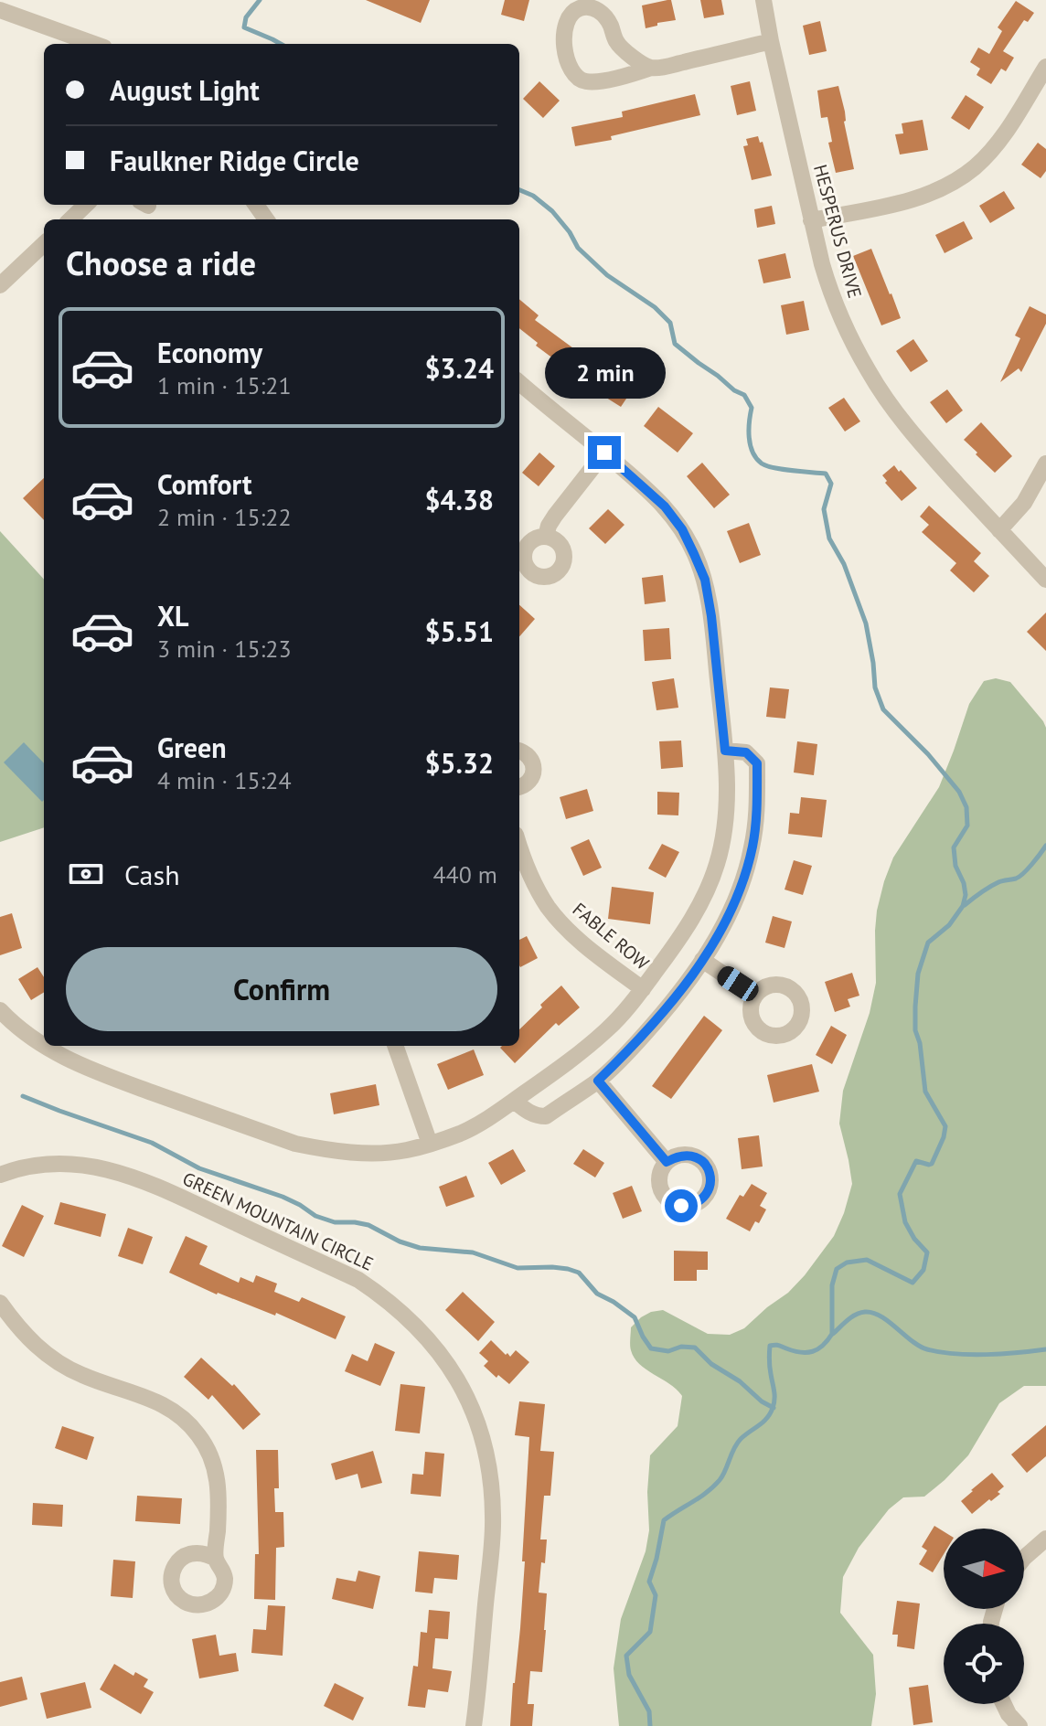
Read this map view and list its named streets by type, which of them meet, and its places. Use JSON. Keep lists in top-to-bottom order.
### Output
{
  "streets": {
    "street": ["HESPERUS DRIVE", "FABLE ROW", "GREEN MOUNTAIN CIRCLE"]
  },
  "north": "right",
  "page": {
    "banner": ["August Light", "Faulkner Ridge Circle"],
    "heading": "Choose a ride",
    "list": [
      {
        "name": "Economy",
        "note": "1 min · 15:21",
        "value": "$3.24"
      },
      {
        "name": "Comfort",
        "note": "2 min · 15:22",
        "value": "$4.38"
      },
      {
        "name": "XL",
        "note": "3 min · 15:23",
        "value": "$5.51"
      },
      {
        "name": "Green",
        "note": "4 min · 15:24",
        "value": "$5.32"
      }
    ],
    "bubble": "2 min",
    "pay": ["Cash", "440 m"],
    "buttons": "Confirm"
  }
}
